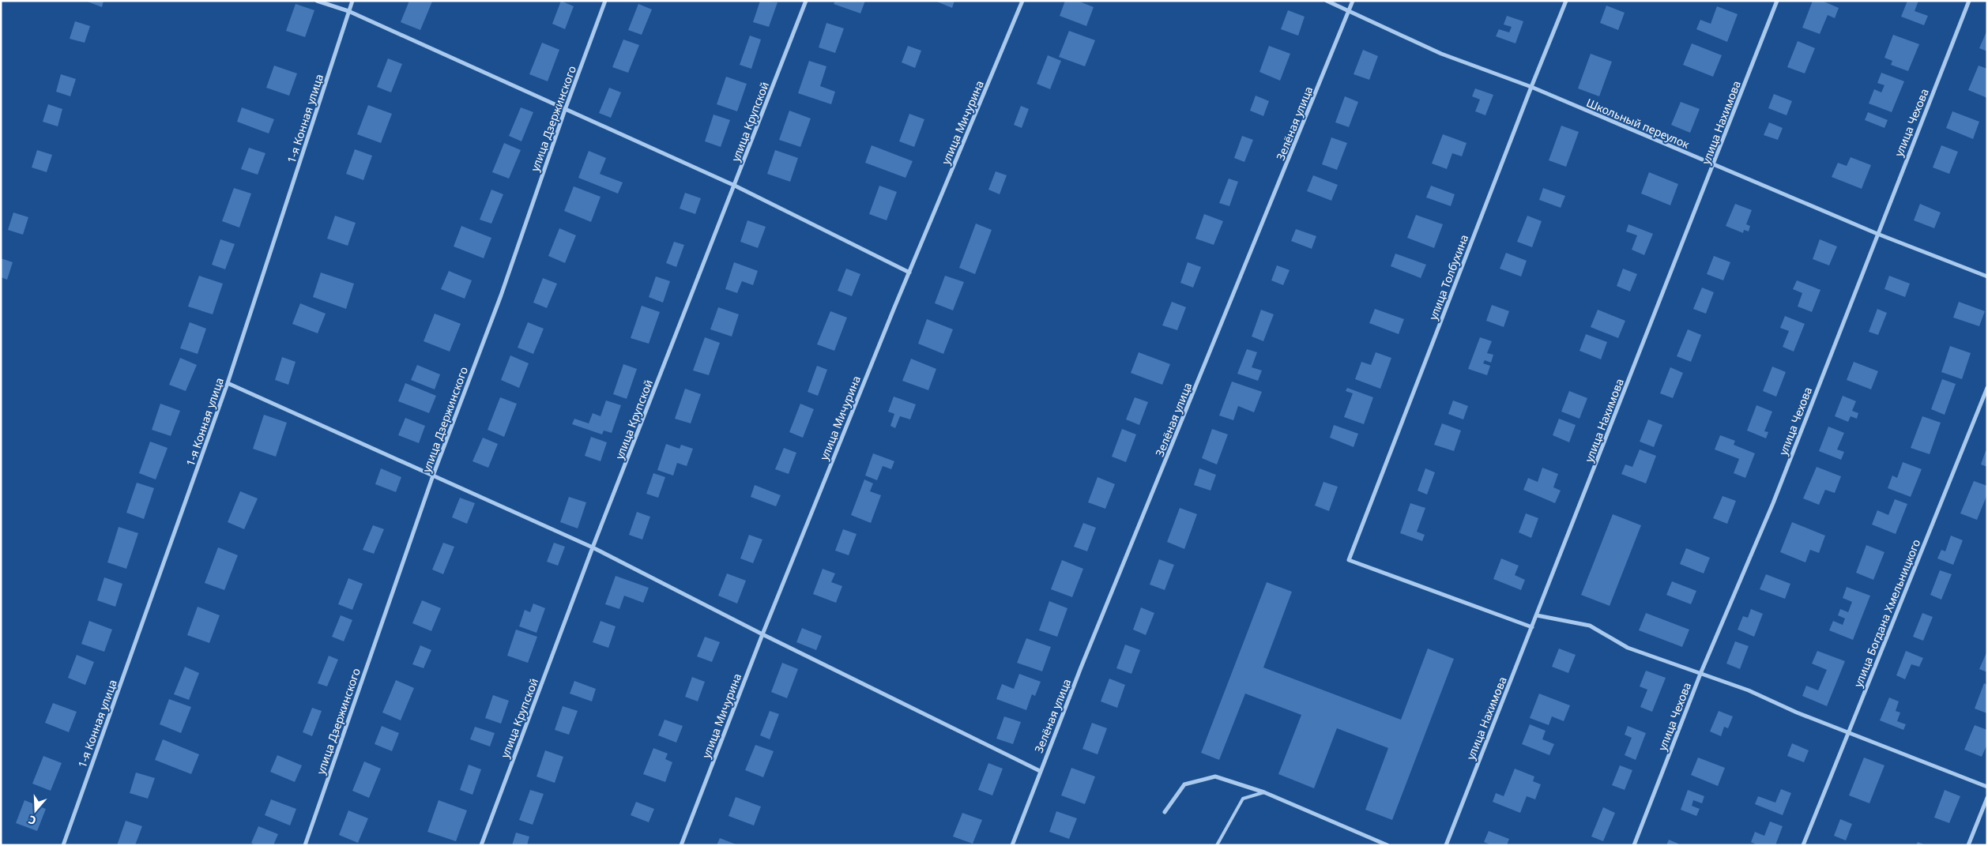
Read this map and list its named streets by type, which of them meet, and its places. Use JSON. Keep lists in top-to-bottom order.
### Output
{
  "streets": {
    "street": [
      "1-я Конная улица",
      "улица Дзержинского",
      "улица Крупской",
      "улица Мичурина",
      "улица Нахимова",
      "улица Чехова",
      "Зелёная улица",
      "Школьный переулок",
      "улица Толбухина",
      "улица Богдана Хмельницкого"
    ]
  },
  "crossings": [
    ["улица Нахимова", "Школьный переулок"],
    ["улица Нахимова", "улица Толбухина"],
    ["улица Чехова", "Школьный переулок"],
    ["Зелёная улица", "Школьный переулок"],
    ["Школьный переулок", "улица Толбухина"]
  ],
  "north": "bottom"
}
